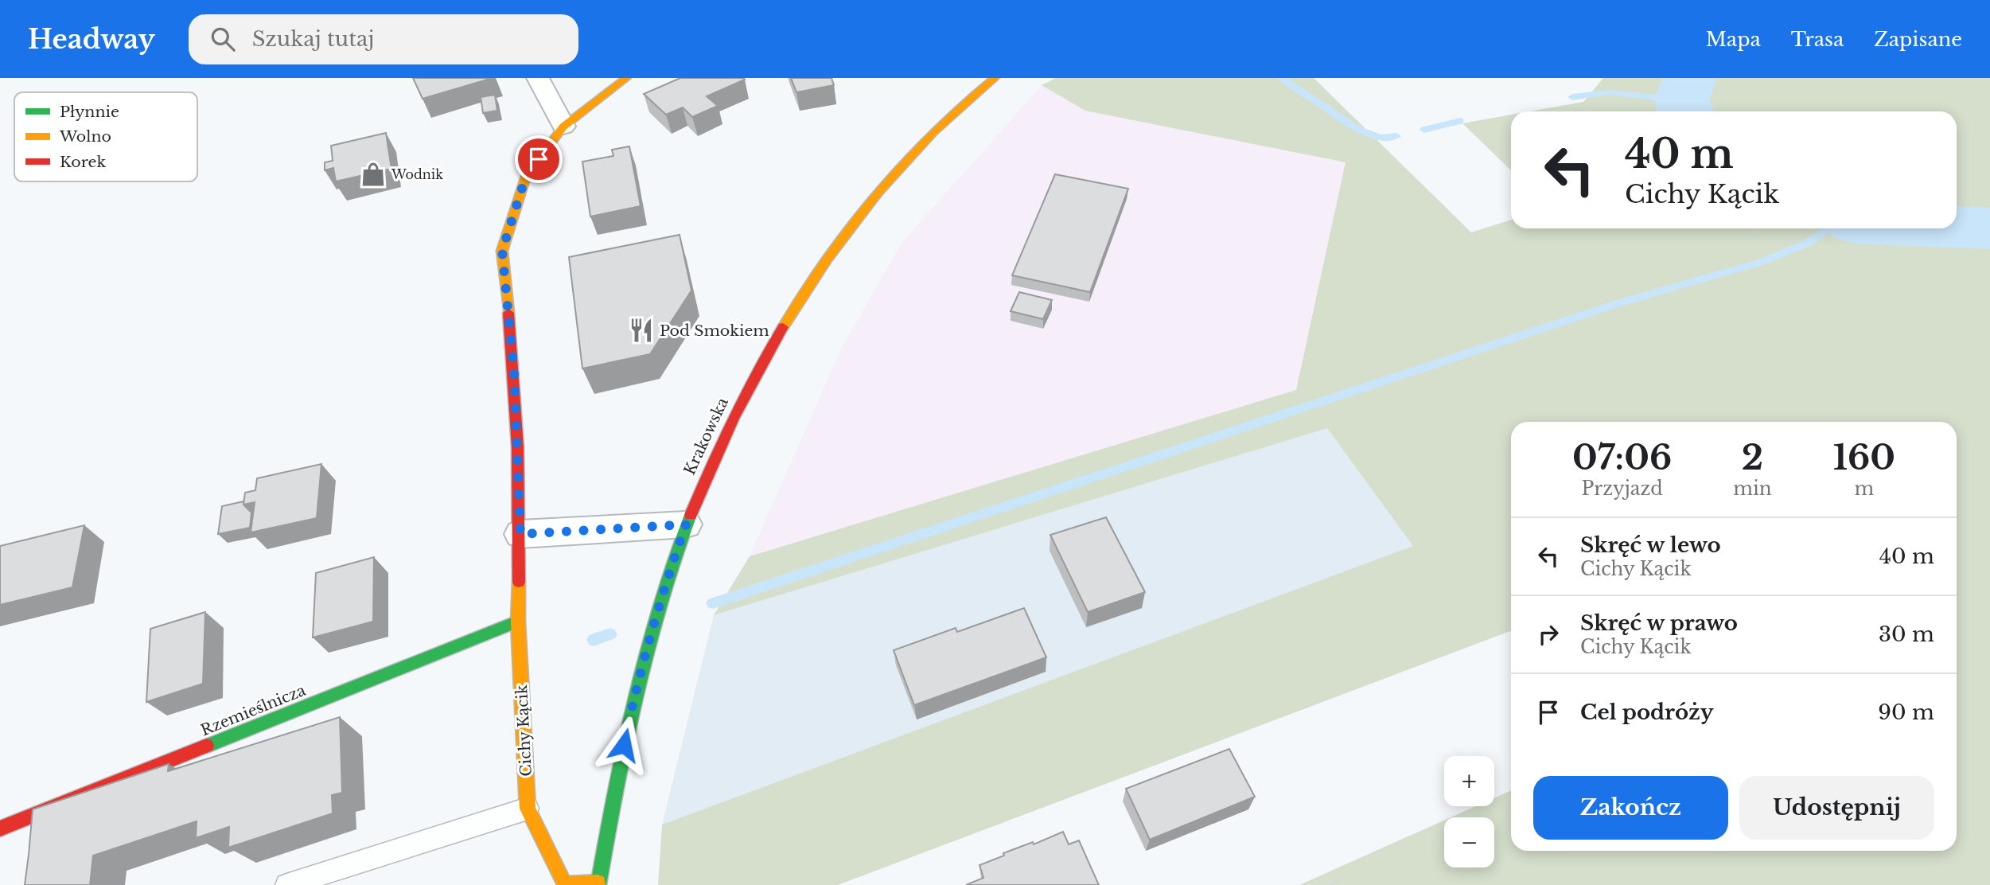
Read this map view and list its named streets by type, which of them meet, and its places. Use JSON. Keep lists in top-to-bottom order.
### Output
{
  "streets": {
    "street": ["Krakowska", "Rzemieślnicza", "Cichy Kącik"]
  },
  "crossings": [
    ["Krakowska", "Cichy Kącik"],
    ["Rzemieślnicza", "Cichy Kącik"]
  ],
  "places": {
    "shop": ["Wodnik"],
    "restaurant": ["Pod Smokiem"]
  },
  "legend": ["Płynnie", "Wolno", "Korek"],
  "page": {
    "header": "Headway",
    "search": "Szukaj tutaj",
    "nav": ["Mapa", "Trasa", "Zapisane"],
    "turn": ["40 m", "Cichy Kącik"],
    "eta": [
      "07:06",
      "Przyjazd",
      "2",
      "min",
      "160",
      "m"
    ],
    "list": [
      {
        "name": "Skręć w lewo",
        "note": "Cichy Kącik",
        "value": "40 m"
      },
      {
        "name": "Skręć w prawo",
        "note": "Cichy Kącik",
        "value": "30 m"
      },
      {
        "name": "Cel podróży",
        "value": "90 m"
      }
    ],
    "map_buttons": ["+", "−"],
    "buttons": ["Zakończ", "Udostępnij"]
  }
}
